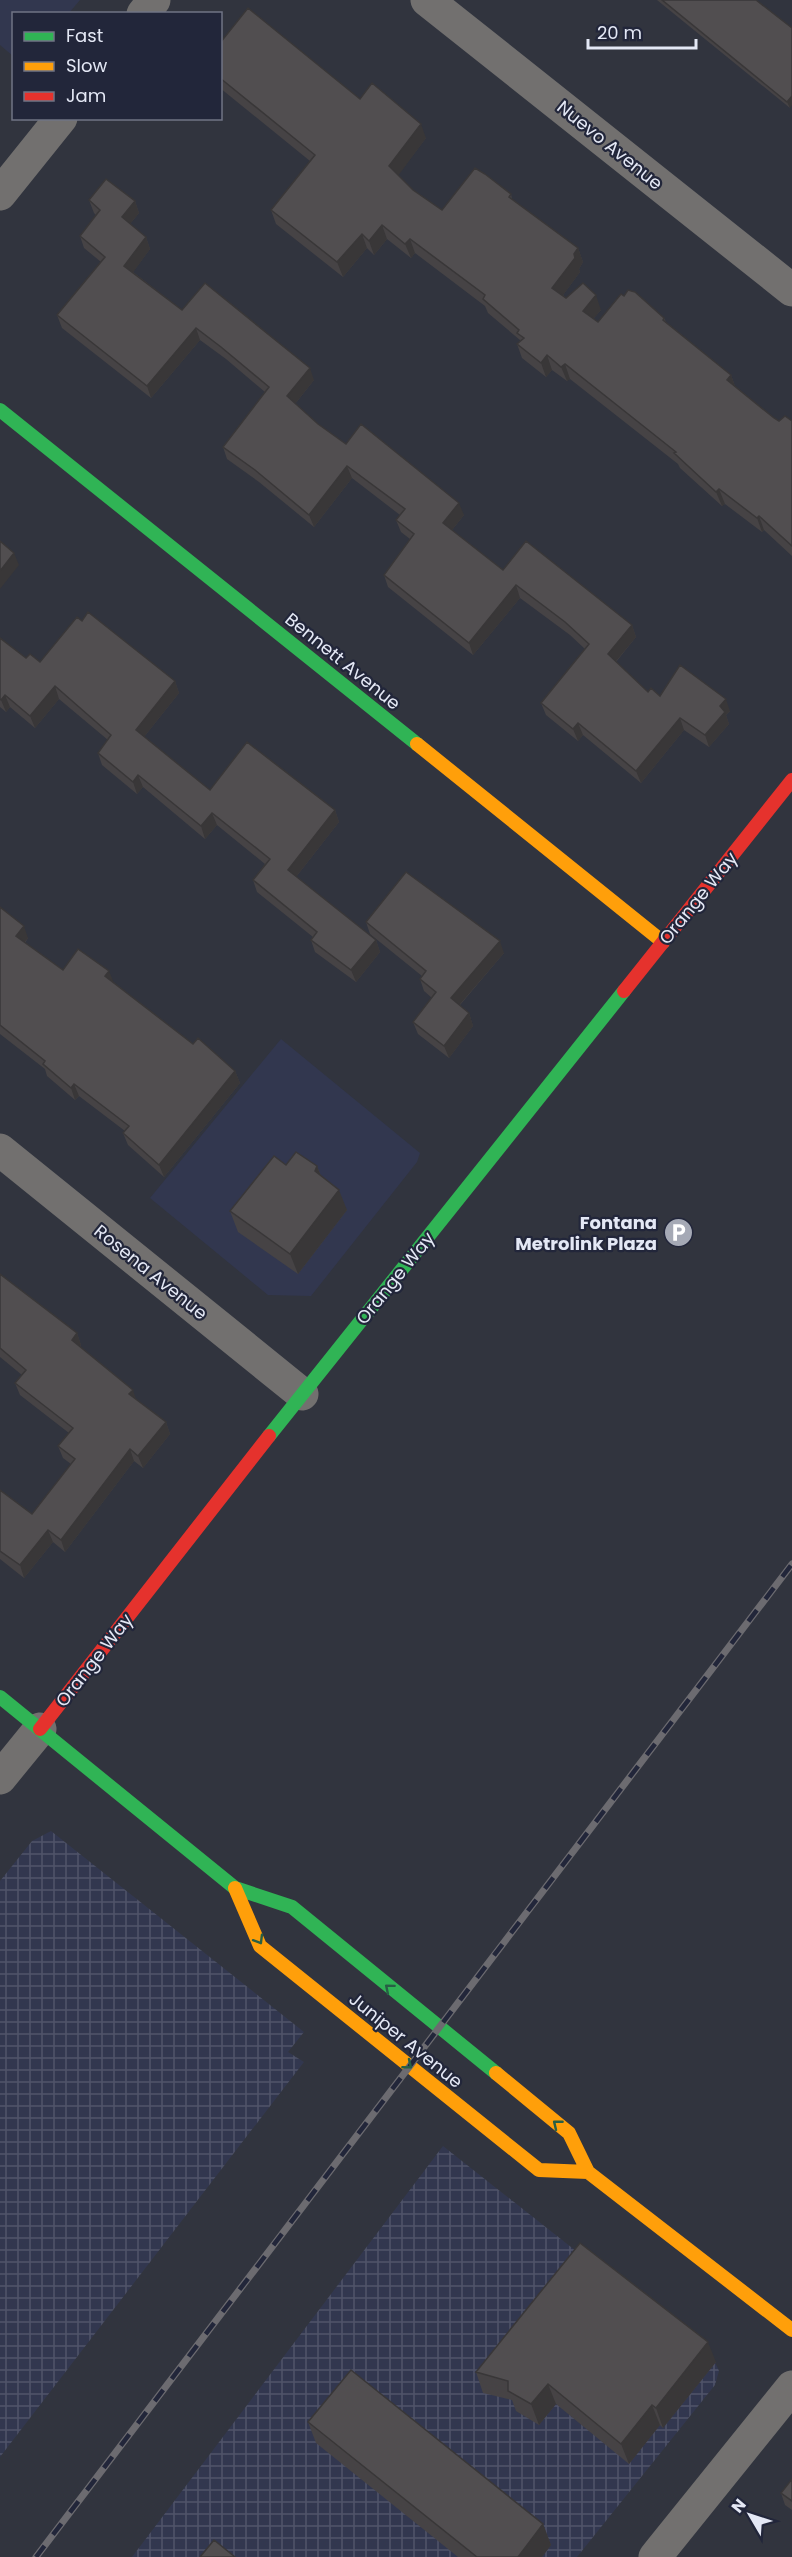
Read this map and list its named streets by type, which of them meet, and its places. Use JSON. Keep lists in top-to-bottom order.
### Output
{
  "streets": {
    "street": [
      "Nuevo Avenue",
      "Bennett Avenue",
      "Orange Way",
      "Rosena Avenue",
      "Juniper Avenue"
    ]
  },
  "crossings": [
    ["Bennett Avenue", "Orange Way"],
    ["Orange Way", "Rosena Avenue"],
    ["Orange Way", "Juniper Avenue"]
  ],
  "places": {
    "parking": ["Fontana Metrolink Plaza"]
  },
  "legend": ["Fast", "Slow", "Jam"],
  "scale_bar": "20 m",
  "north": "top left"
}
